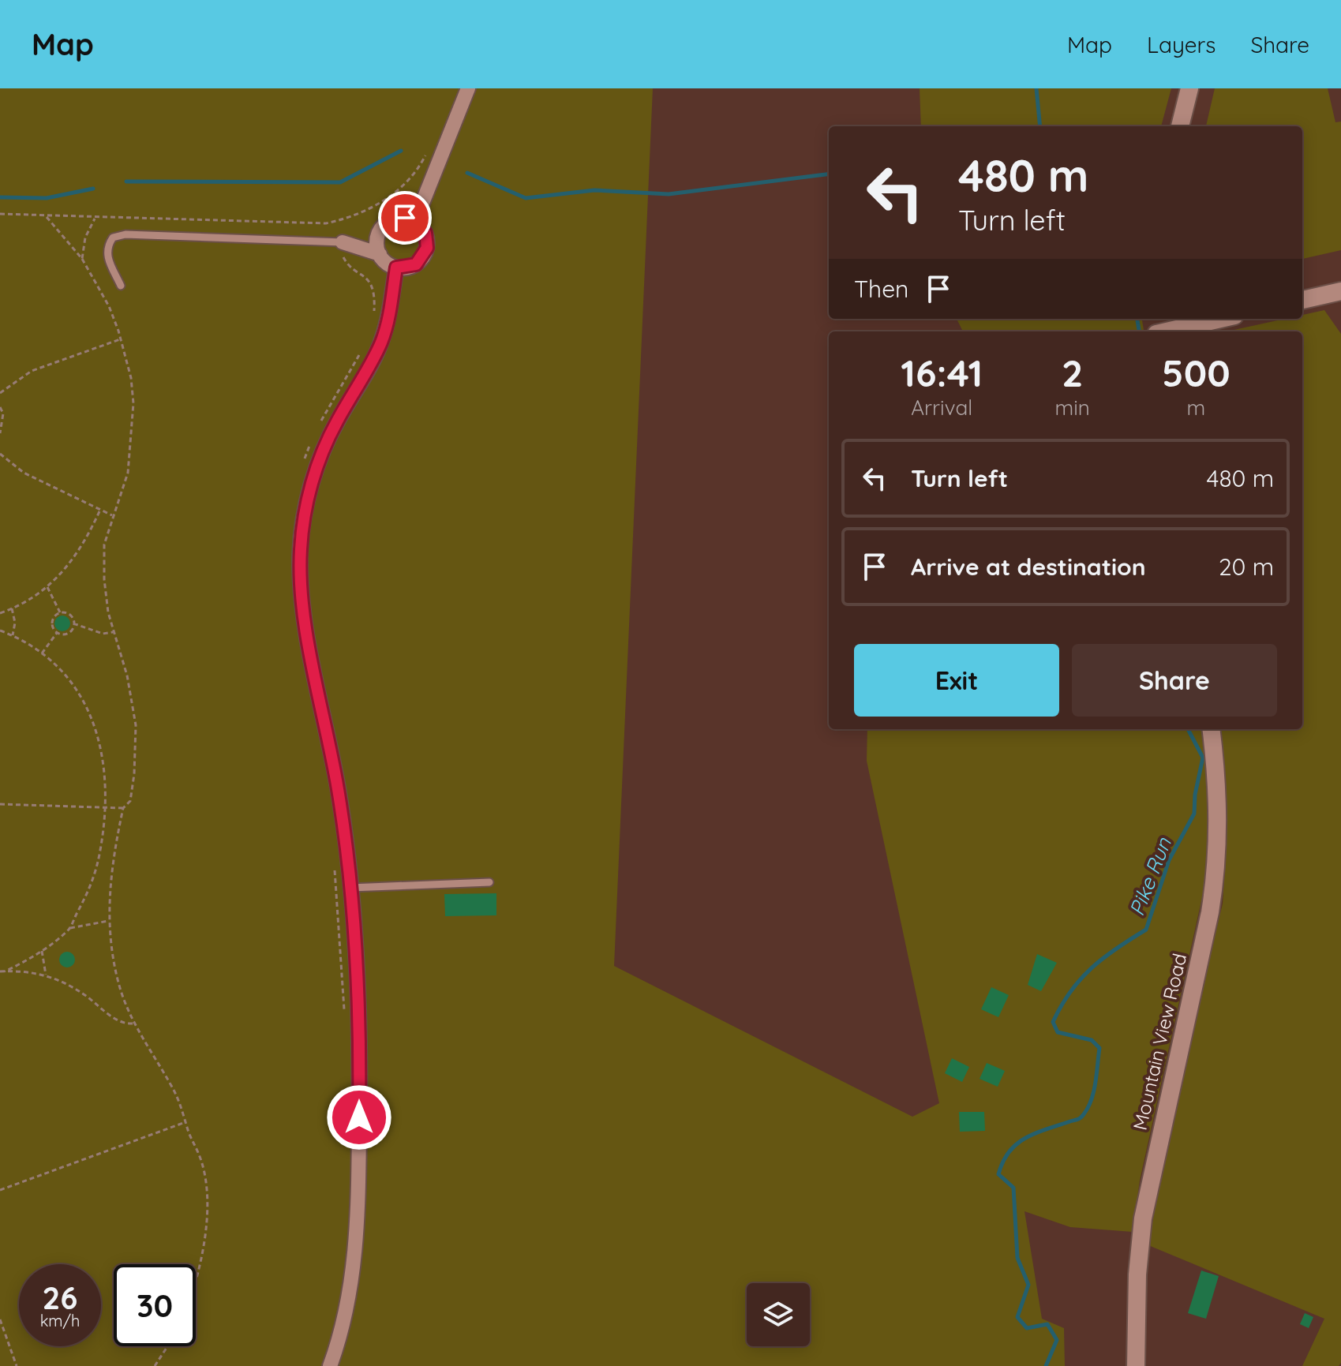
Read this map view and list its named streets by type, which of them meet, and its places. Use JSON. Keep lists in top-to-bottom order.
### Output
{
  "streets": {
    "street": ["Mountain View Road"]
  },
  "water": ["Pike Run"],
  "page": {
    "header": "Map",
    "nav": ["Map", "Layers", "Share"],
    "turn": ["480 m", "Turn left"],
    "then": "Then",
    "eta": [
      "16:41",
      "Arrival",
      "2",
      "min",
      "500",
      "m"
    ],
    "list": [
      {
        "name": "Turn left",
        "value": "480 m"
      },
      {
        "name": "Arrive at destination",
        "value": "20 m"
      }
    ],
    "buttons": ["Exit", "Share"],
    "speed": "26 km/h",
    "limit": "30"
  }
}
